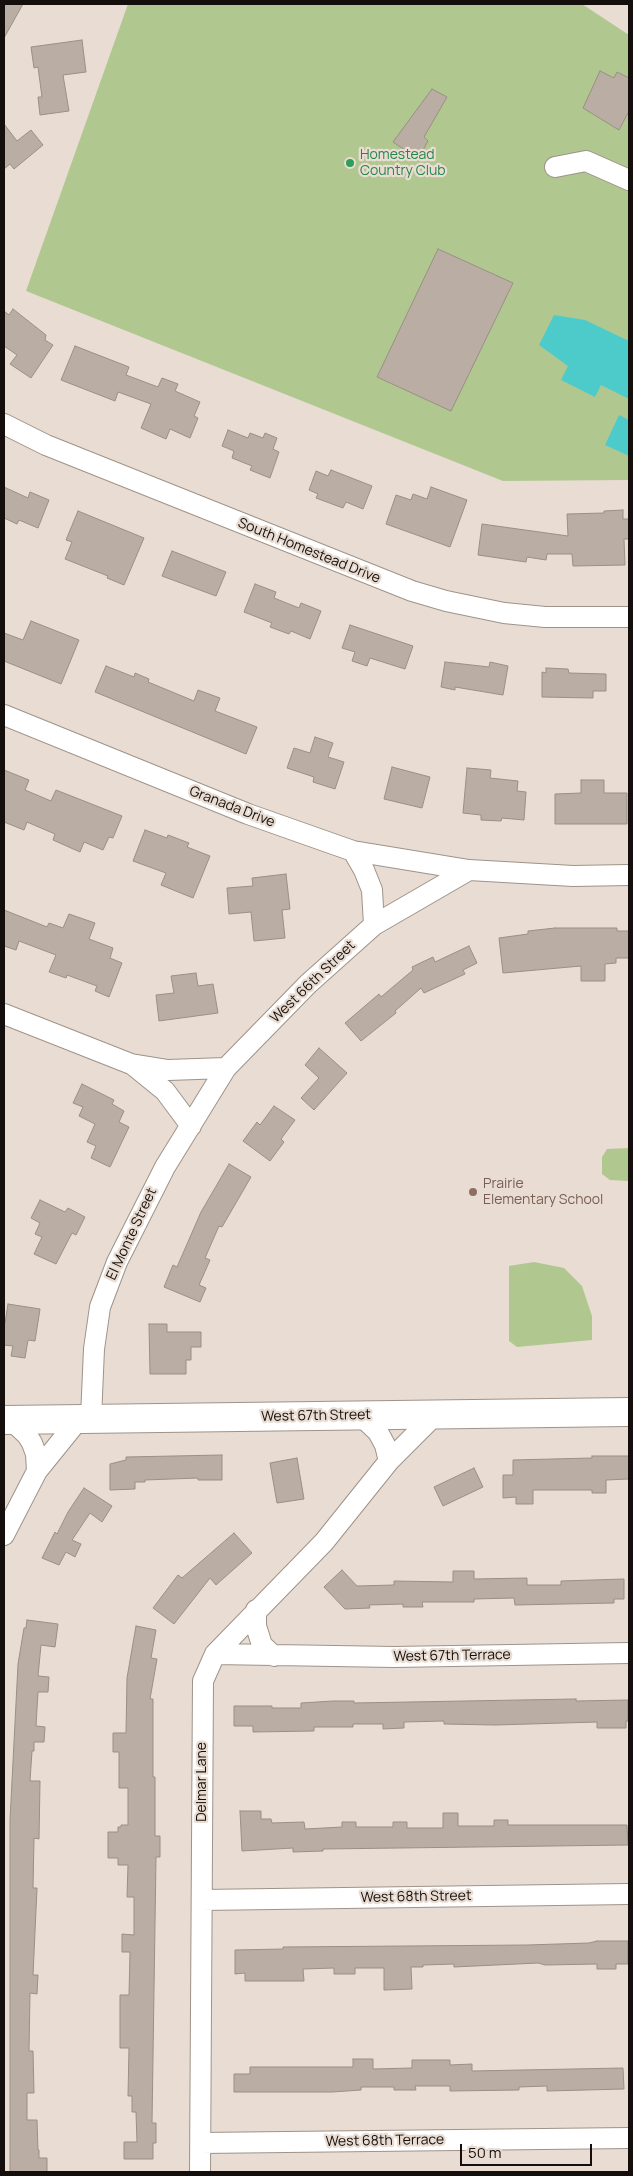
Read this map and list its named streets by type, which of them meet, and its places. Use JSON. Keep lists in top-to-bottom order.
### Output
{
  "streets": {
    "street": [
      "South Homestead Drive",
      "Granada Drive",
      "West 66th Street",
      "El Monte Street",
      "West 67th Street",
      "West 67th Terrace",
      "Delmar Lane",
      "West 68th Street",
      "West 68th Terrace"
    ]
  },
  "crossings": [
    ["Granada Drive", "West 66th Street"],
    ["West 66th Street", "El Monte Street"],
    ["El Monte Street", "West 67th Street"],
    ["West 67th Street", "Delmar Lane"],
    ["West 67th Terrace", "Delmar Lane"],
    ["Delmar Lane", "West 68th Street"],
    ["Delmar Lane", "West 68th Terrace"]
  ],
  "places": ["Homestead Country Club", "Prairie Elementary School"],
  "scale_bar": "50 m"
}
